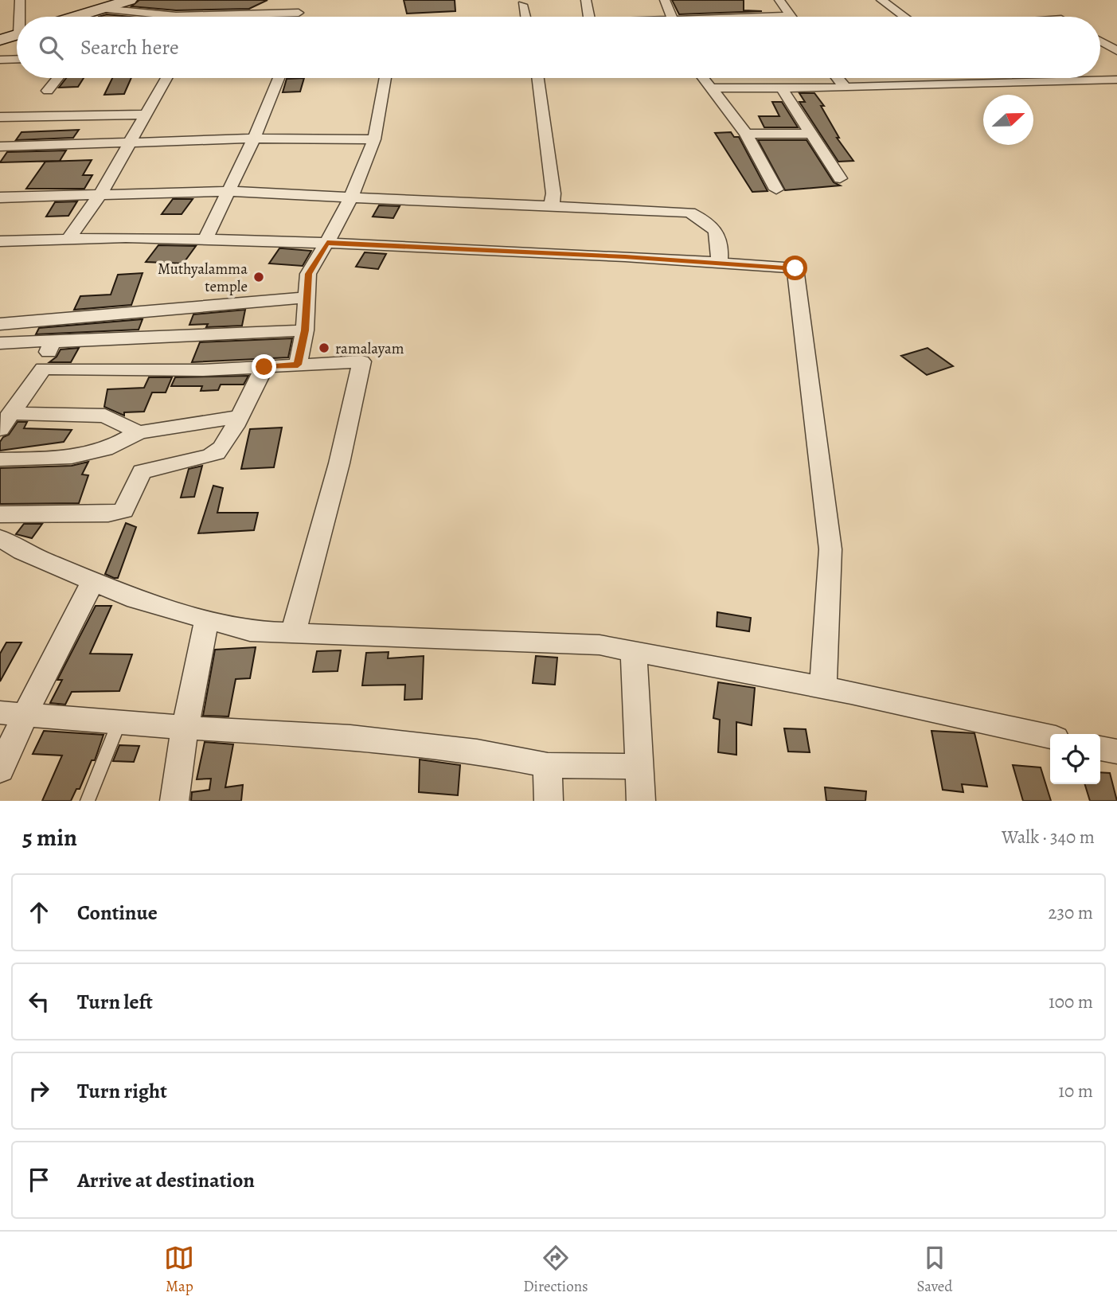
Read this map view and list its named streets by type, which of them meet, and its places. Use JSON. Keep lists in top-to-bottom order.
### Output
{
  "places": ["Muthyalamma temple", "ramalayam"],
  "north": "right",
  "page": {
    "search": "Search here",
    "heading": ["5 min", "Walk · 340 m"],
    "list": [
      ["Continue", "230 m"],
      ["Turn left", "100 m"],
      ["Turn right", "10 m"],
      "Arrive at destination"
    ],
    "nav": ["Map", "Directions", "Saved"]
  }
}
